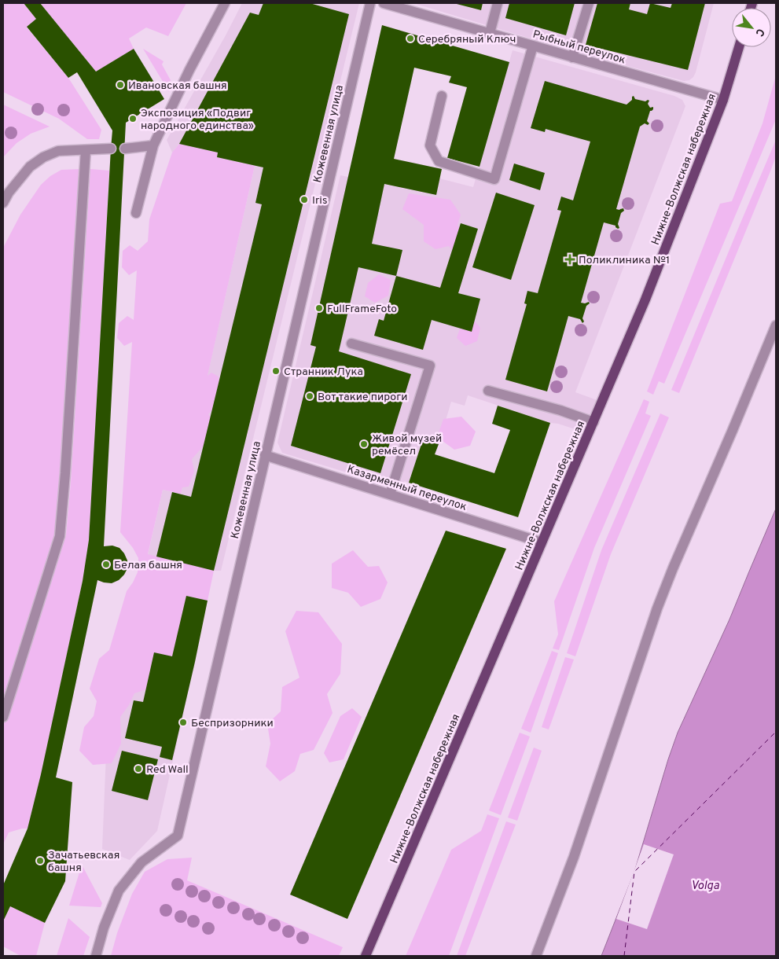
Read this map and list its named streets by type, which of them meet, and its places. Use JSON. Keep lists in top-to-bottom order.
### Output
{
  "streets": {
    "main road": ["Нижне-Волжская набережная"],
    "street": ["Рыбный переулок", "Кожевенная улица", "Казарменный переулок"]
  },
  "crossings": [
    ["Рыбный переулок", "Нижне-Волжская набережная"],
    ["Кожевенная улица", "Казарменный переулок"],
    ["Нижне-Волжская набережная", "Казарменный переулок"]
  ],
  "water": ["Volga"],
  "places": {
    "other": [
      "Серебряный Ключ",
      "Ивановская башня",
      "Экспозиция «Подвиг народного единства»",
      "Iris",
      "FullFrameFoto",
      "Странник Лука",
      "Вот такие пироги",
      "Живой музей ремёсел",
      "Белая башня",
      "Беспризорники",
      "Red Wall",
      "Зачатьевская башня"
    ],
    "health": ["Поликлиника №1"]
  },
  "north": "bottom right"
}
